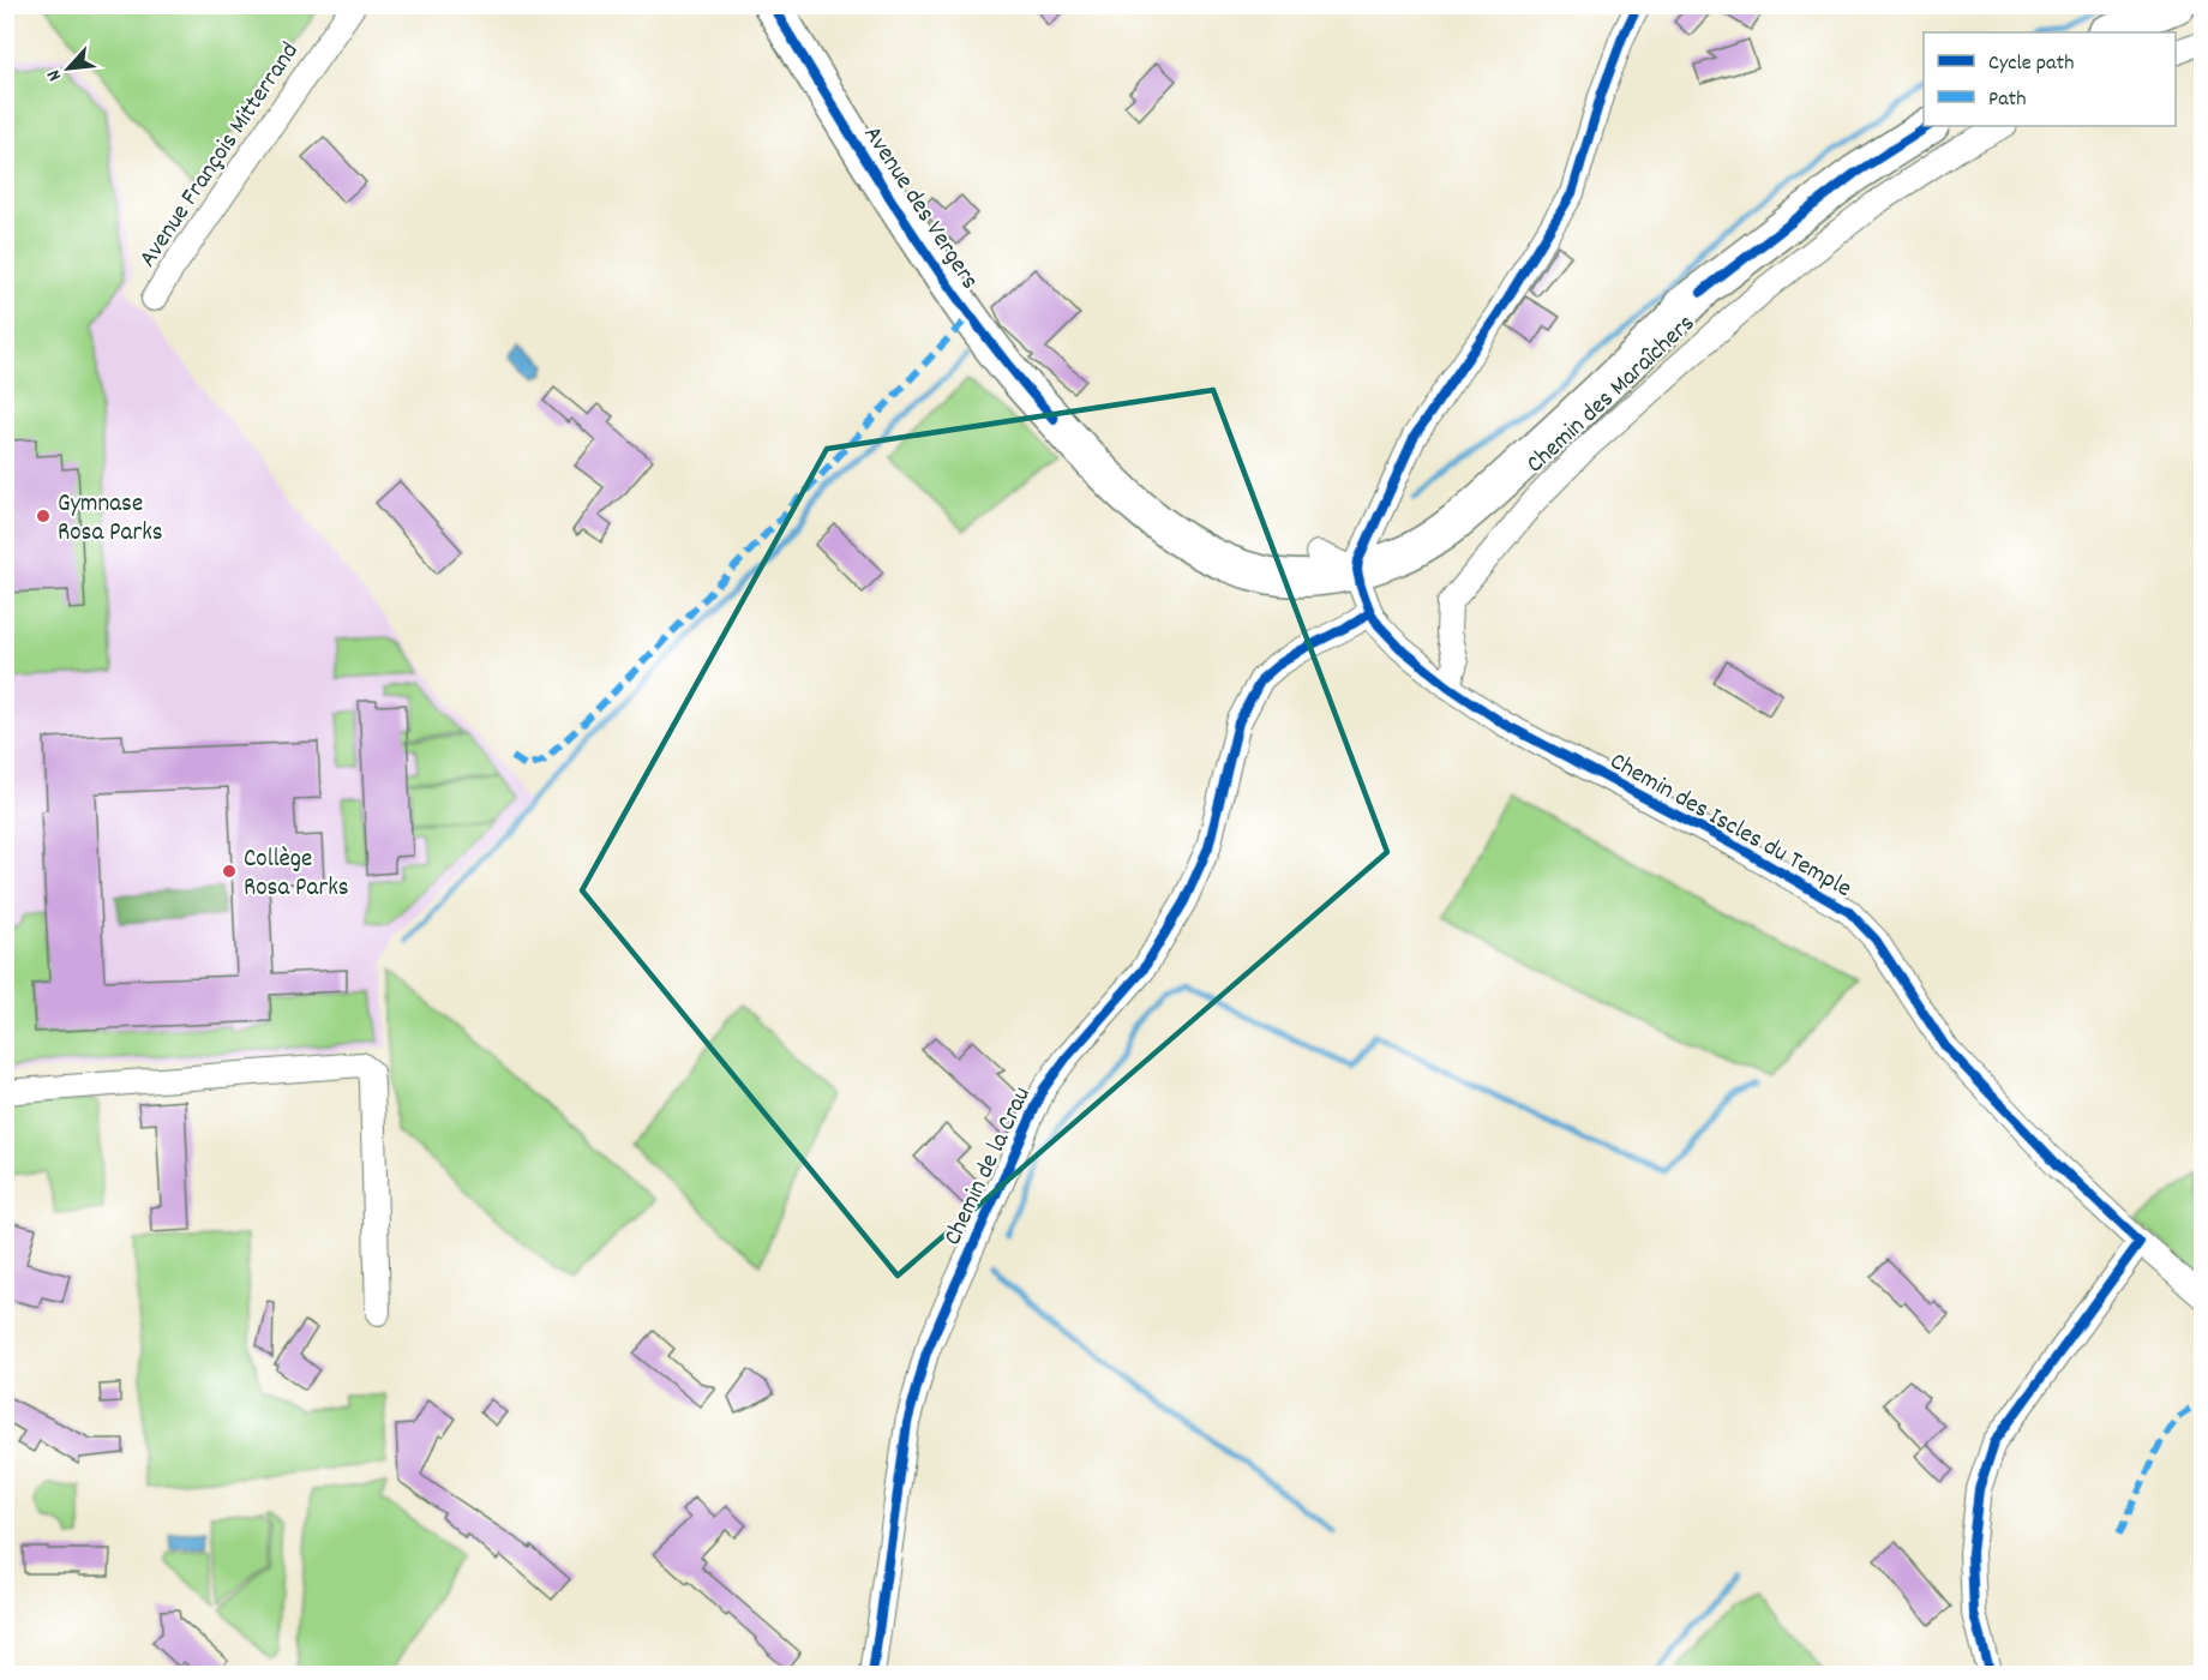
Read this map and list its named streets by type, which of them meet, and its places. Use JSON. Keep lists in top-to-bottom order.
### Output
{
  "streets": {
    "main road": ["Avenue des Vergers"],
    "street": [
      "Avenue François Mitterrand",
      "Chemin des Maraîchers",
      "Chemin des Iscles du Temple",
      "Chemin de la Crau"
    ]
  },
  "crossings": [
    ["Chemin des Maraîchers", "Chemin des Iscles du Temple"],
    ["Chemin des Iscles du Temple", "Chemin de la Crau"]
  ],
  "places": ["Gymnase Rosa Parks", "Collège Rosa Parks"],
  "legend": ["Cycle path", "Path"],
  "north": "bottom left"
}
